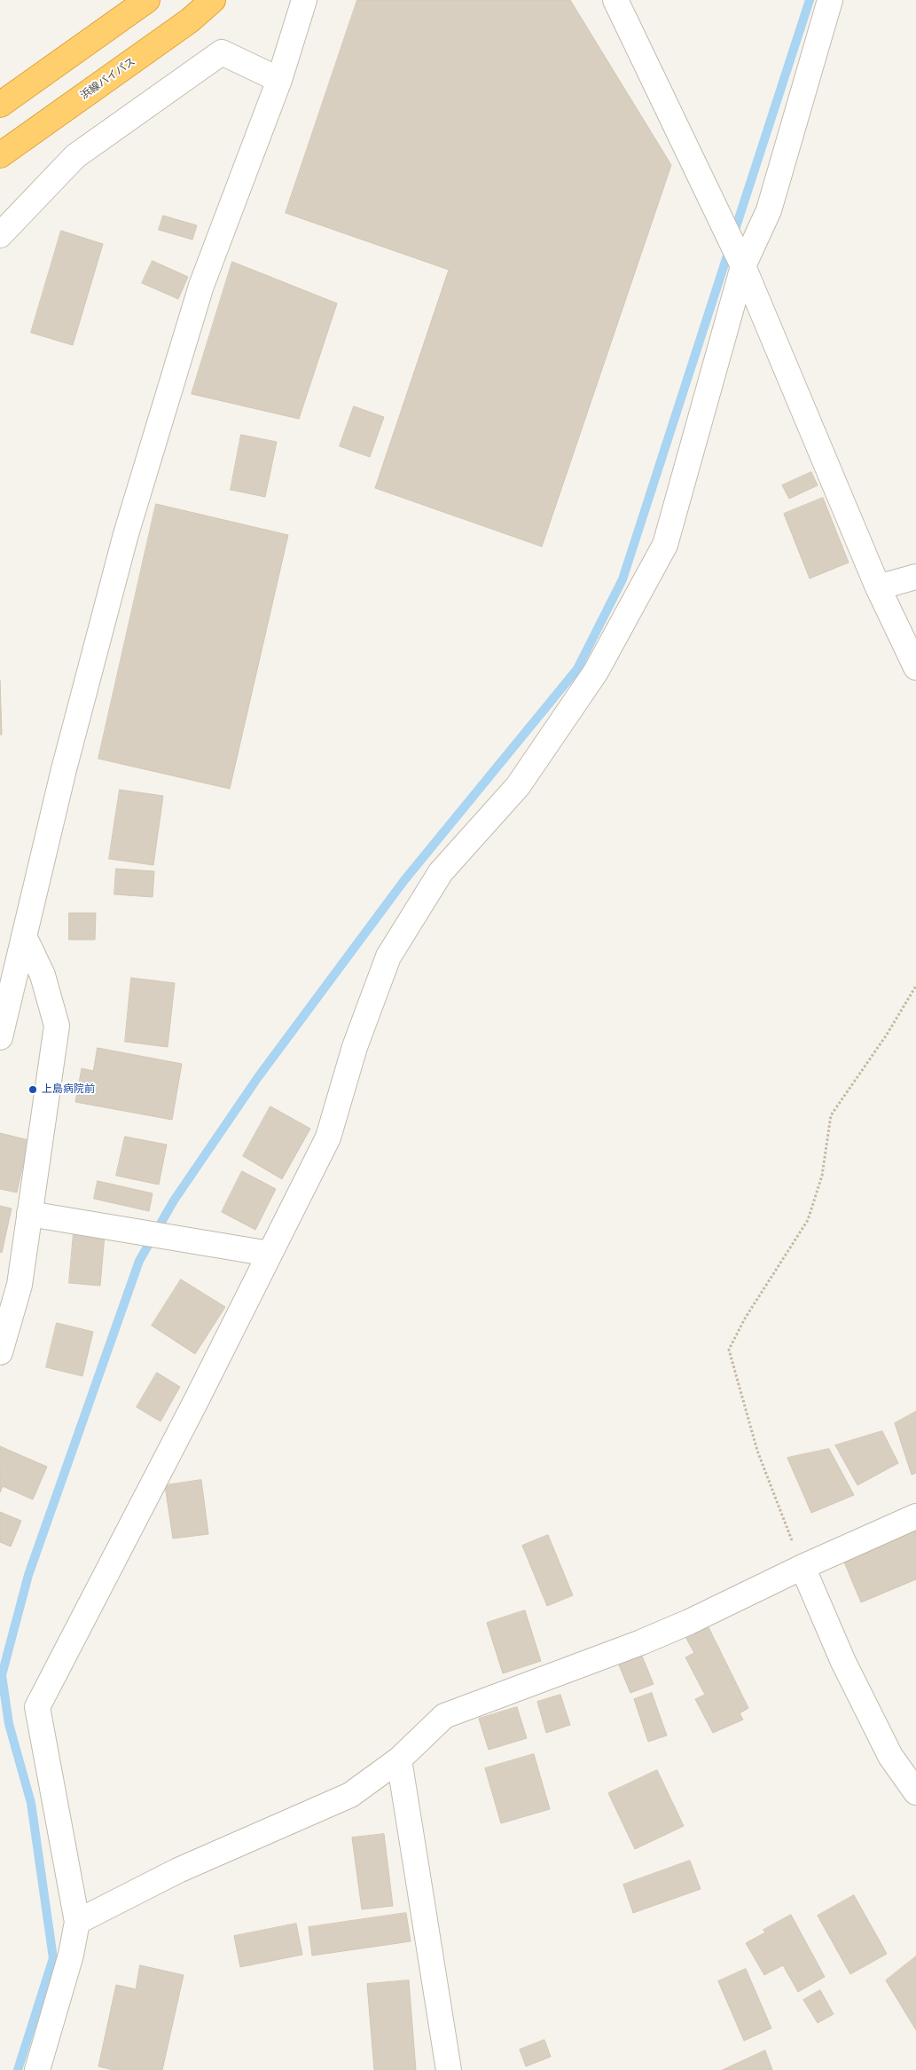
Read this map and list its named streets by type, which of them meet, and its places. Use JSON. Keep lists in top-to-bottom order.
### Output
{
  "streets": {
    "highway": ["浜線バイパス"]
  },
  "places": ["上島病院前"]
}
